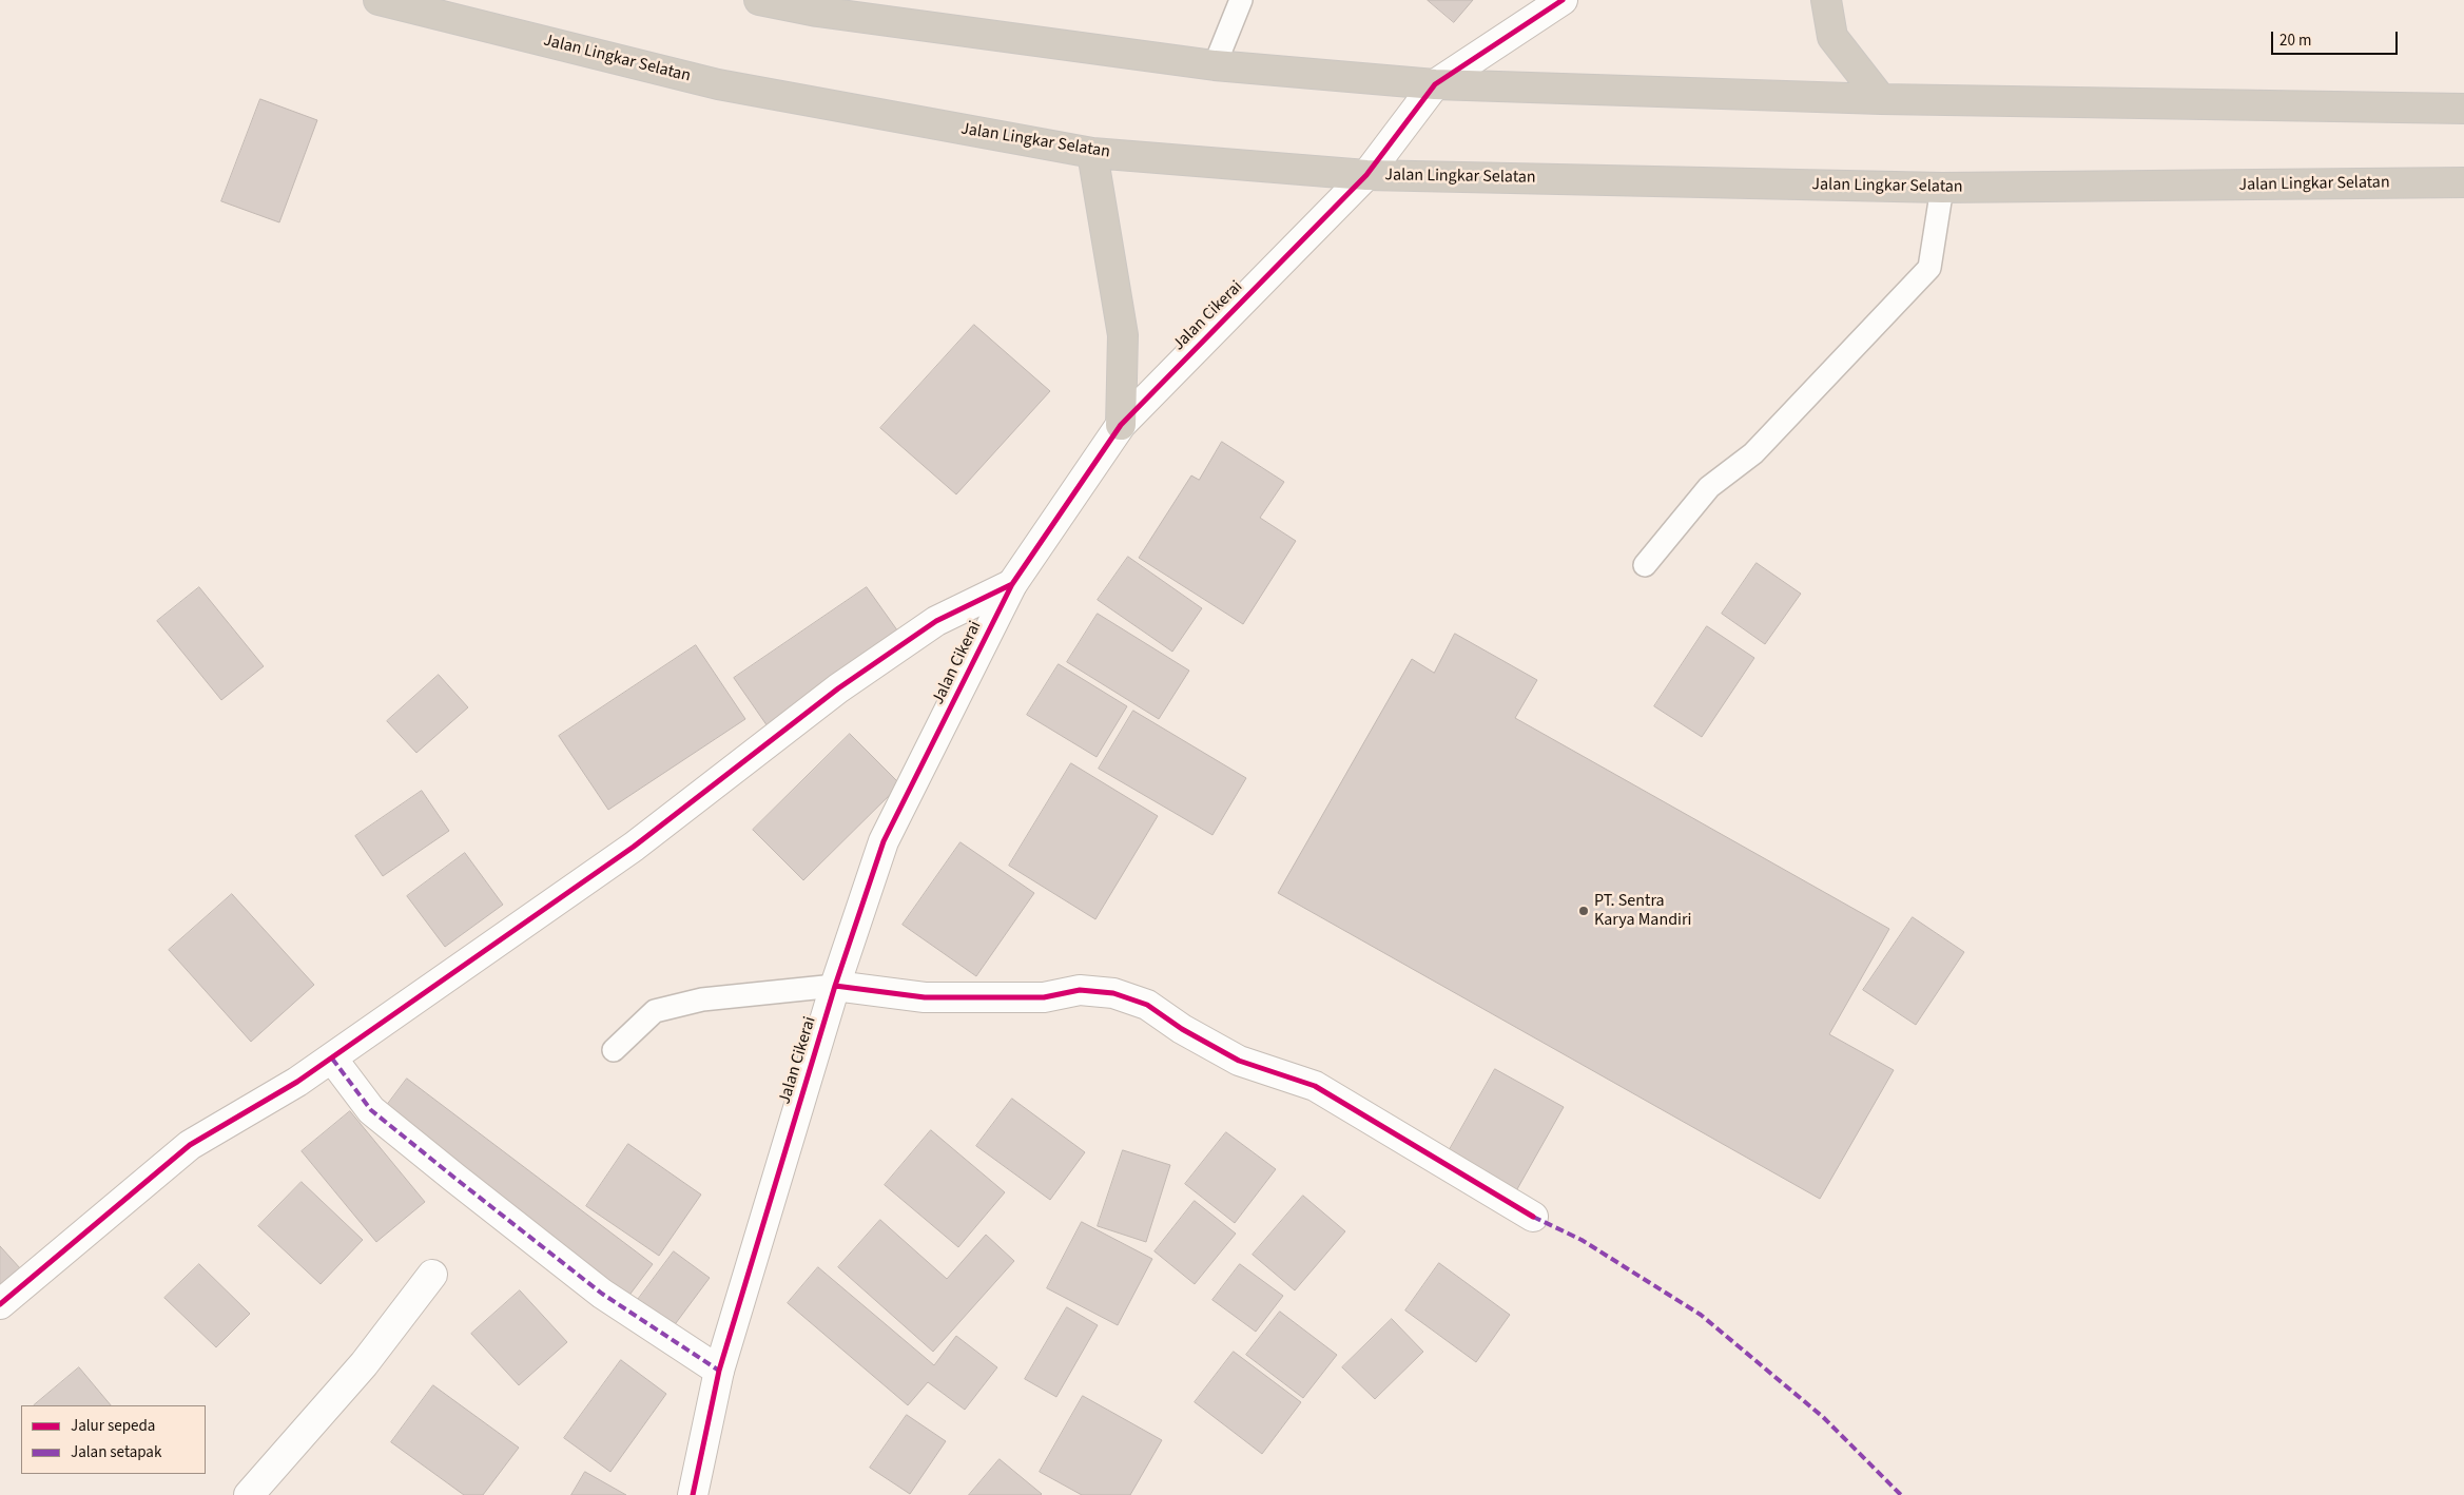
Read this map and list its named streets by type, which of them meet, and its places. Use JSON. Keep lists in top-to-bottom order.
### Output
{
  "streets": {
    "highway": ["Jalan Lingkar Selatan"],
    "street": ["Jalan Cikerai"]
  },
  "crossings": [
    ["Jalan Lingkar Selatan", "Jalan Cikerai"]
  ],
  "places": ["PT. Sentra Karya Mandiri"],
  "legend": ["Jalur sepeda", "Jalan setapak"],
  "scale_bar": "20 m"
}
